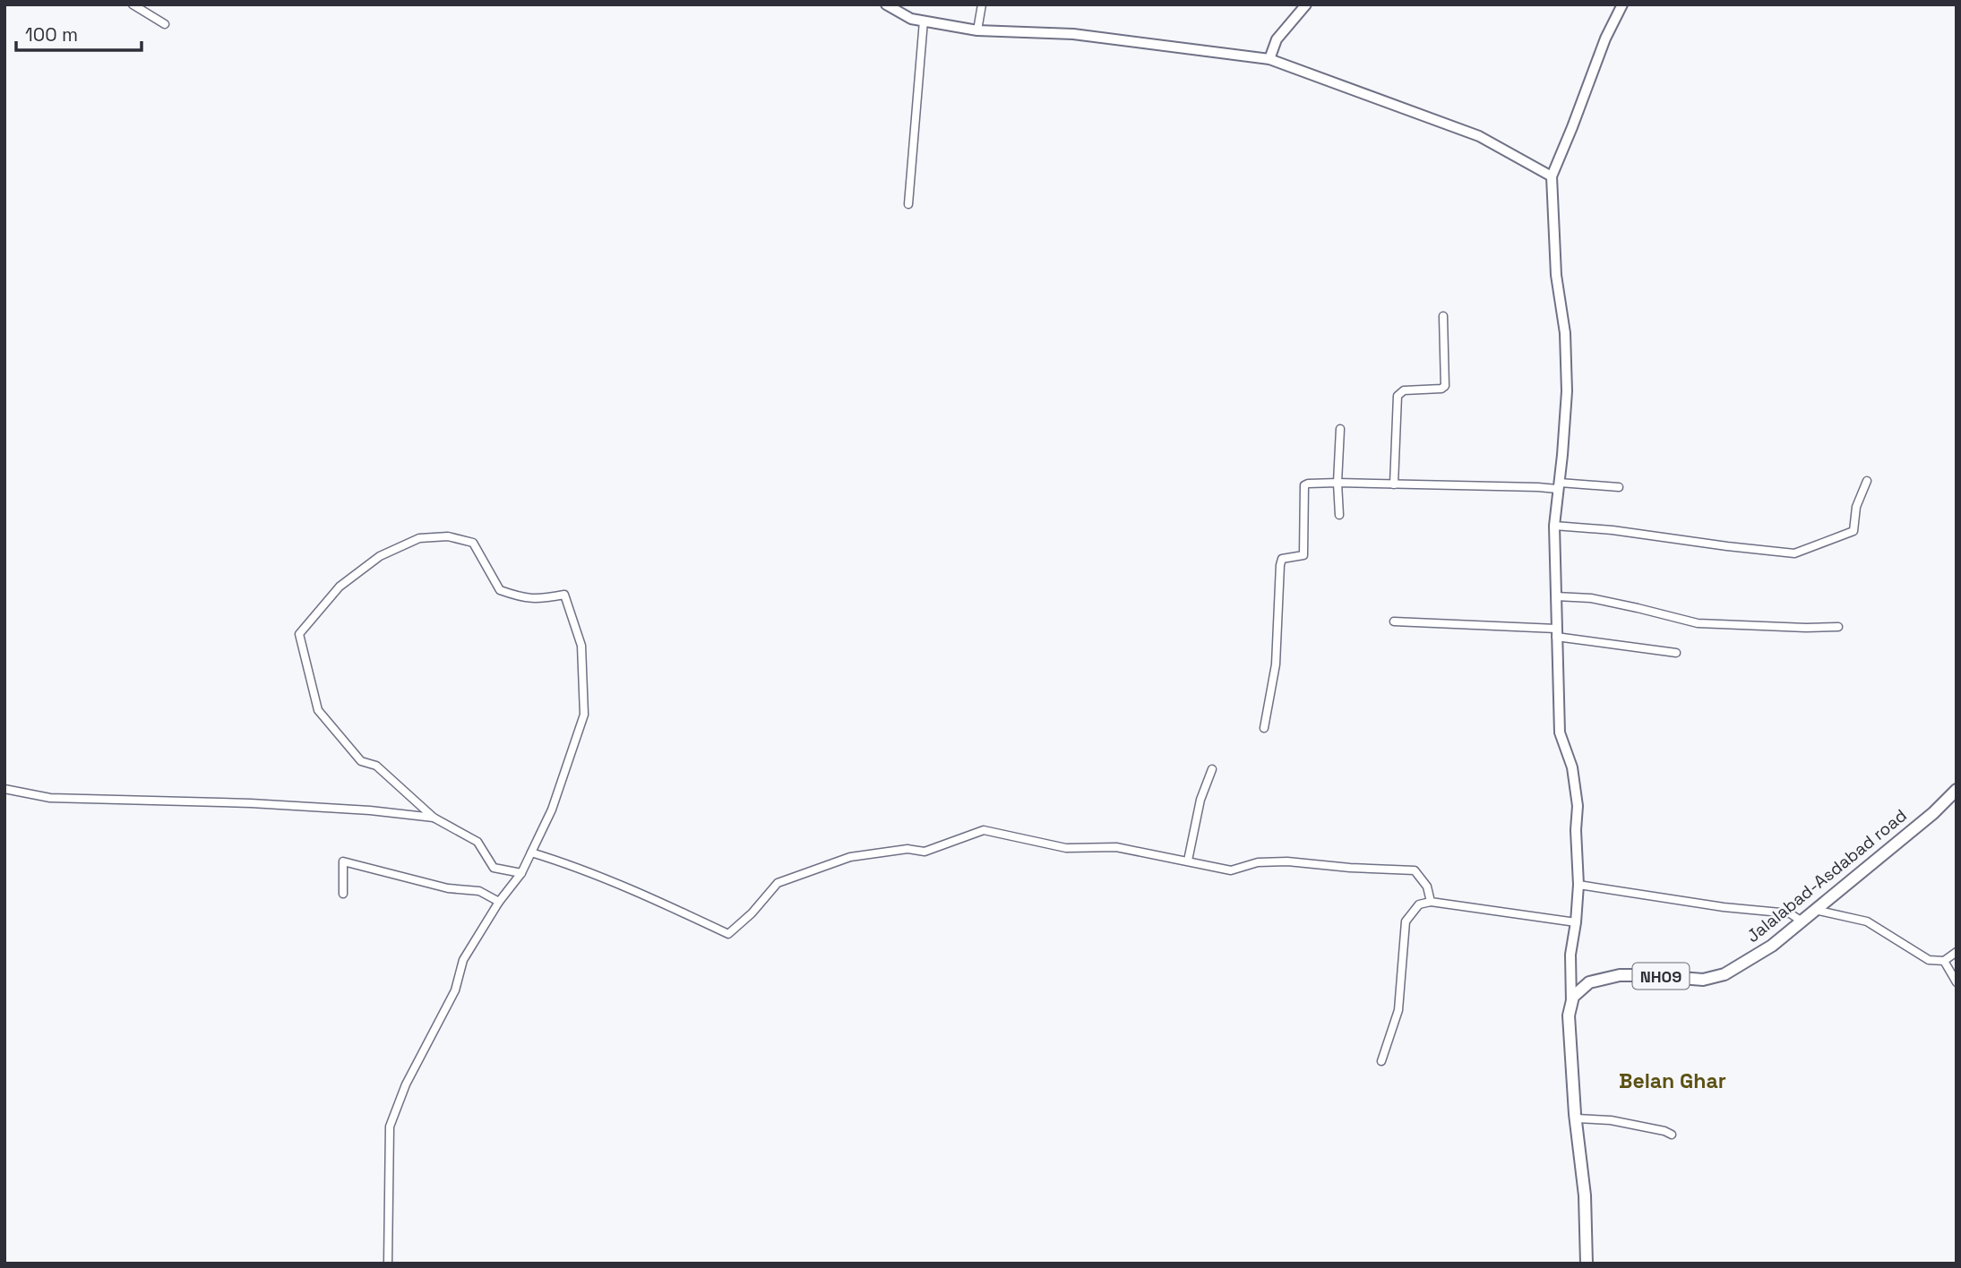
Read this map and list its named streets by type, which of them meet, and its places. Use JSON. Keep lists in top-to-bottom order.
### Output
{
  "streets": {
    "main road": ["Jalalabad-Asdabad road", "NH09"]
  },
  "districts": ["Belan Ghar"],
  "scale_bar": "100 m"
}
